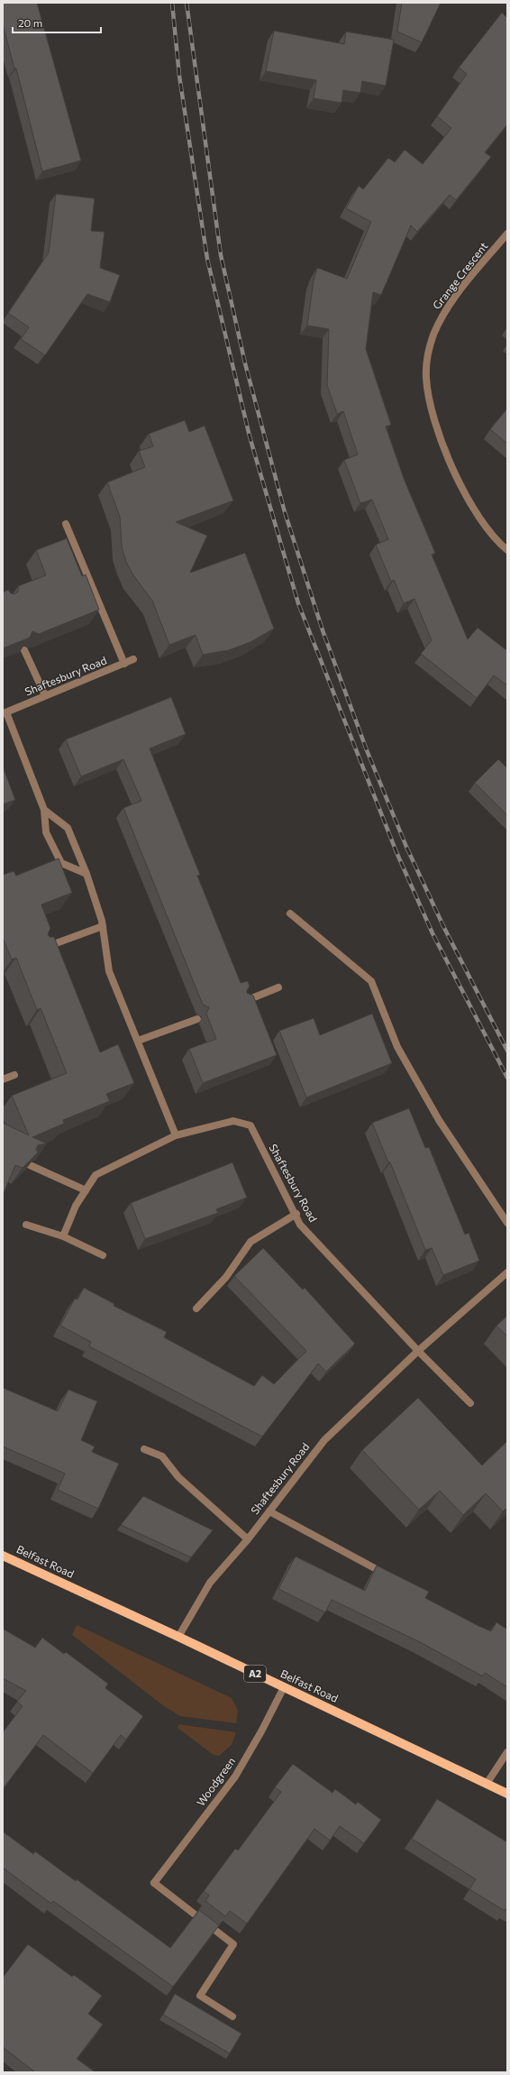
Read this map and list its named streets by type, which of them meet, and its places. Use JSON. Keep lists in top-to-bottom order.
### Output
{
  "streets": {
    "main road": ["Belfast Road", "A2"],
    "street": ["Grange Crescent", "Shaftesbury Road", "Woodgreen"]
  },
  "crossings": [
    ["Shaftesbury Road", "Belfast Road"],
    ["Belfast Road", "Woodgreen"]
  ],
  "scale_bar": "20 m"
}
